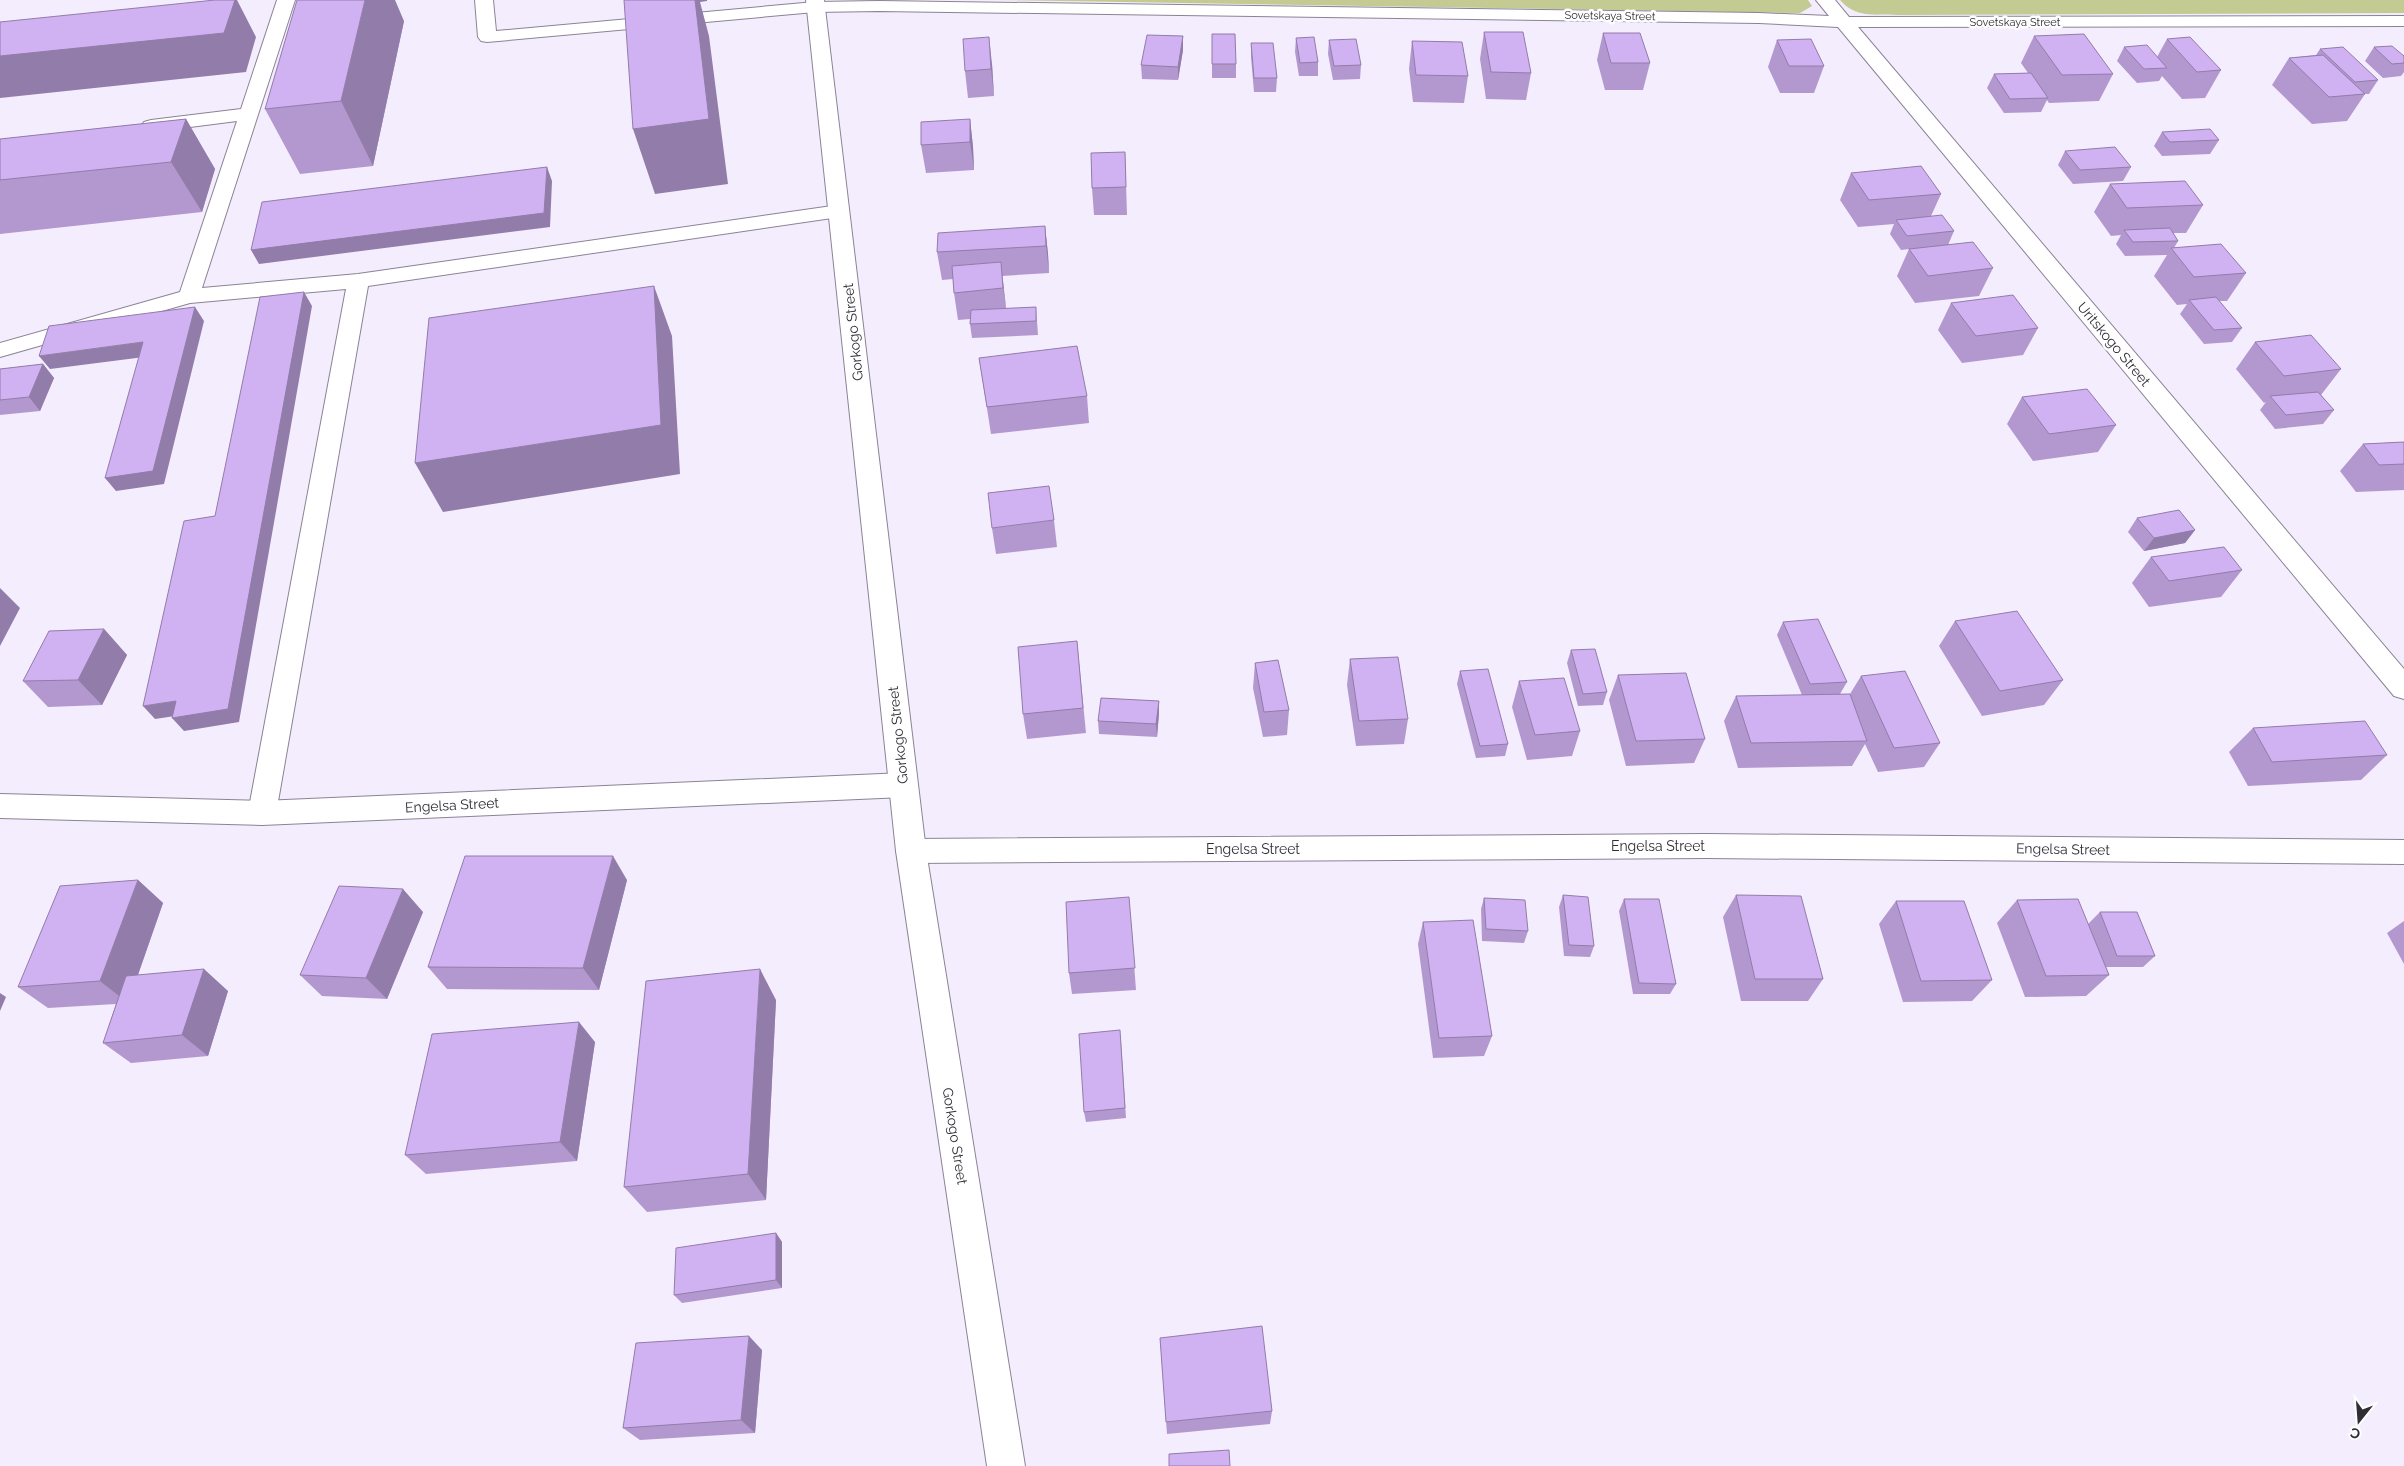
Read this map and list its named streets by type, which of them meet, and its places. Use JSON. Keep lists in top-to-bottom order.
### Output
{
  "streets": {
    "street": [
      "Sovetskaya Street",
      "Gorkogo Street",
      "Uritskogo Street",
      "Engelsa Street"
    ]
  },
  "crossings": [
    ["Sovetskaya Street", "Gorkogo Street"],
    ["Sovetskaya Street", "Uritskogo Street"],
    ["Gorkogo Street", "Engelsa Street"]
  ],
  "north": "bottom"
}
